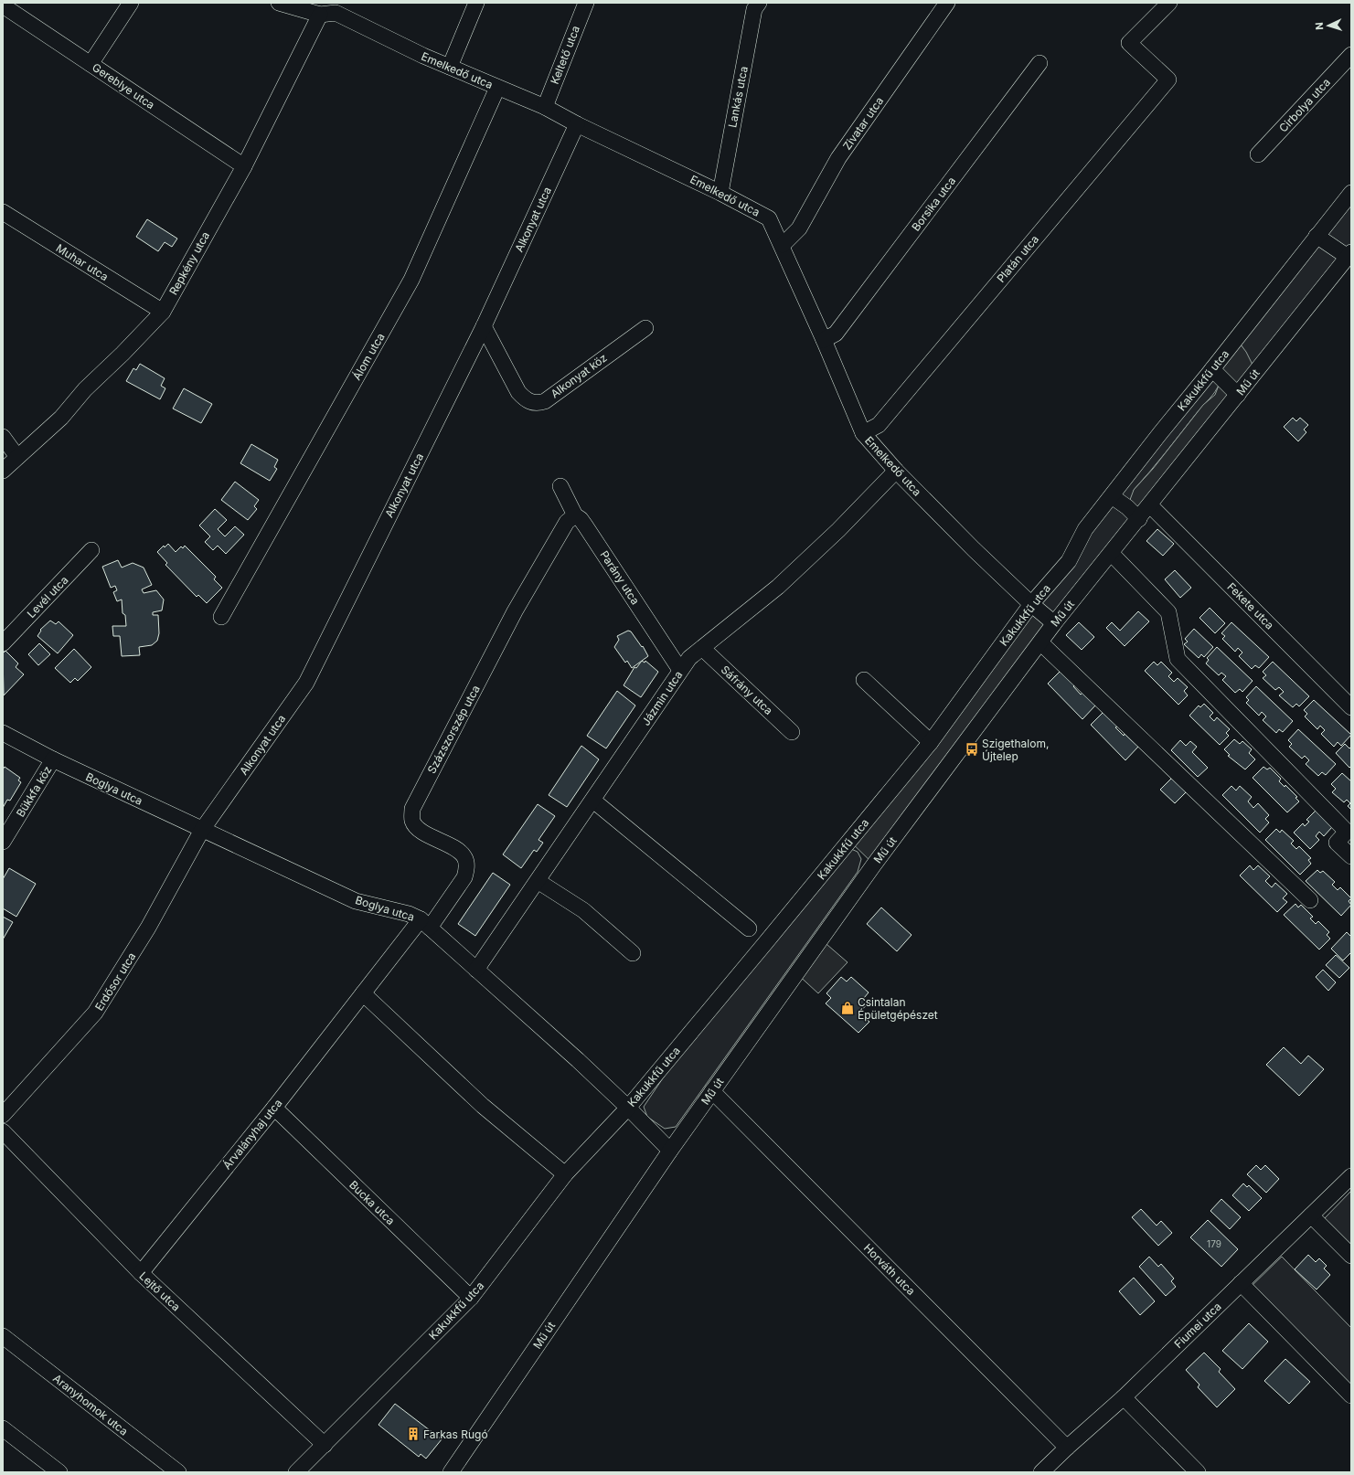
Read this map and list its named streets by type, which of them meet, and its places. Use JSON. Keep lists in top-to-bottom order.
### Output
{
  "streets": {
    "street": [
      "Keltető utca",
      "Emelkedő utca",
      "Gereblye utca",
      "Lankás utca",
      "Cirbolya utca",
      "Zivatar utca",
      "Borsika utca",
      "Alkonyat utca",
      "Platán utca",
      "Muhar utca",
      "Repkény utca",
      "Álom utca",
      "Alkonyat köz",
      "Kakukkfű utca",
      "Mű út",
      "Parány utca",
      "Levél utca",
      "Fekete utca",
      "Sáfrány utca",
      "Jázmin utca",
      "Százszorszép utca",
      "Boglya utca",
      "Bükkfa köz",
      "Erdősor utca",
      "Árvalányhaj utca",
      "Bucka utca",
      "Horváth utca",
      "Lejtő utca",
      "Fiumei utca",
      "Aranyhomok utca"
    ]
  },
  "crossings": [
    ["Keltető utca", "Emelkedő utca"],
    ["Emelkedő utca", "Lankás utca"],
    ["Emelkedő utca", "Zivatar utca"],
    ["Emelkedő utca", "Borsika utca"],
    ["Emelkedő utca", "Alkonyat utca"],
    ["Emelkedő utca", "Platán utca"],
    ["Emelkedő utca", "Repkény utca"],
    ["Emelkedő utca", "Álom utca"],
    ["Emelkedő utca", "Kakukkfű utca"],
    ["Emelkedő utca", "Mű út"],
    ["Emelkedő utca", "Jázmin utca"],
    ["Gereblye utca", "Repkény utca"],
    ["Alkonyat utca", "Alkonyat köz"],
    ["Alkonyat utca", "Boglya utca"],
    ["Alkonyat utca", "Erdősor utca"],
    ["Muhar utca", "Repkény utca"],
    ["Kakukkfű utca", "Boglya utca"],
    ["Kakukkfű utca", "Bucka utca"],
    ["Kakukkfű utca", "Lejtő utca"],
    ["Mű út", "Fekete utca"],
    ["Mű út", "Boglya utca"],
    ["Mű út", "Horváth utca"],
    ["Parány utca", "Jázmin utca"],
    ["Parány utca", "Százszorszép utca"],
    ["Sáfrány utca", "Jázmin utca"],
    ["Jázmin utca", "Boglya utca"],
    ["Százszorszép utca", "Boglya utca"],
    ["Százszorszép utca", "Árvalányhaj utca"],
    ["Boglya utca", "Bükkfa köz"],
    ["Boglya utca", "Erdősor utca"],
    ["Boglya utca", "Árvalányhaj utca"],
    ["Árvalányhaj utca", "Bucka utca"],
    ["Árvalányhaj utca", "Lejtő utca"],
    ["Horváth utca", "Fiumei utca"]
  ],
  "places": {
    "bus stop": ["Szigethalom, Újtelep"],
    "shop": ["Csintalan Épületgépészet"],
    "building": ["Farkas Rugó"]
  },
  "house_numbers": ["179"],
  "north": "left"
}
